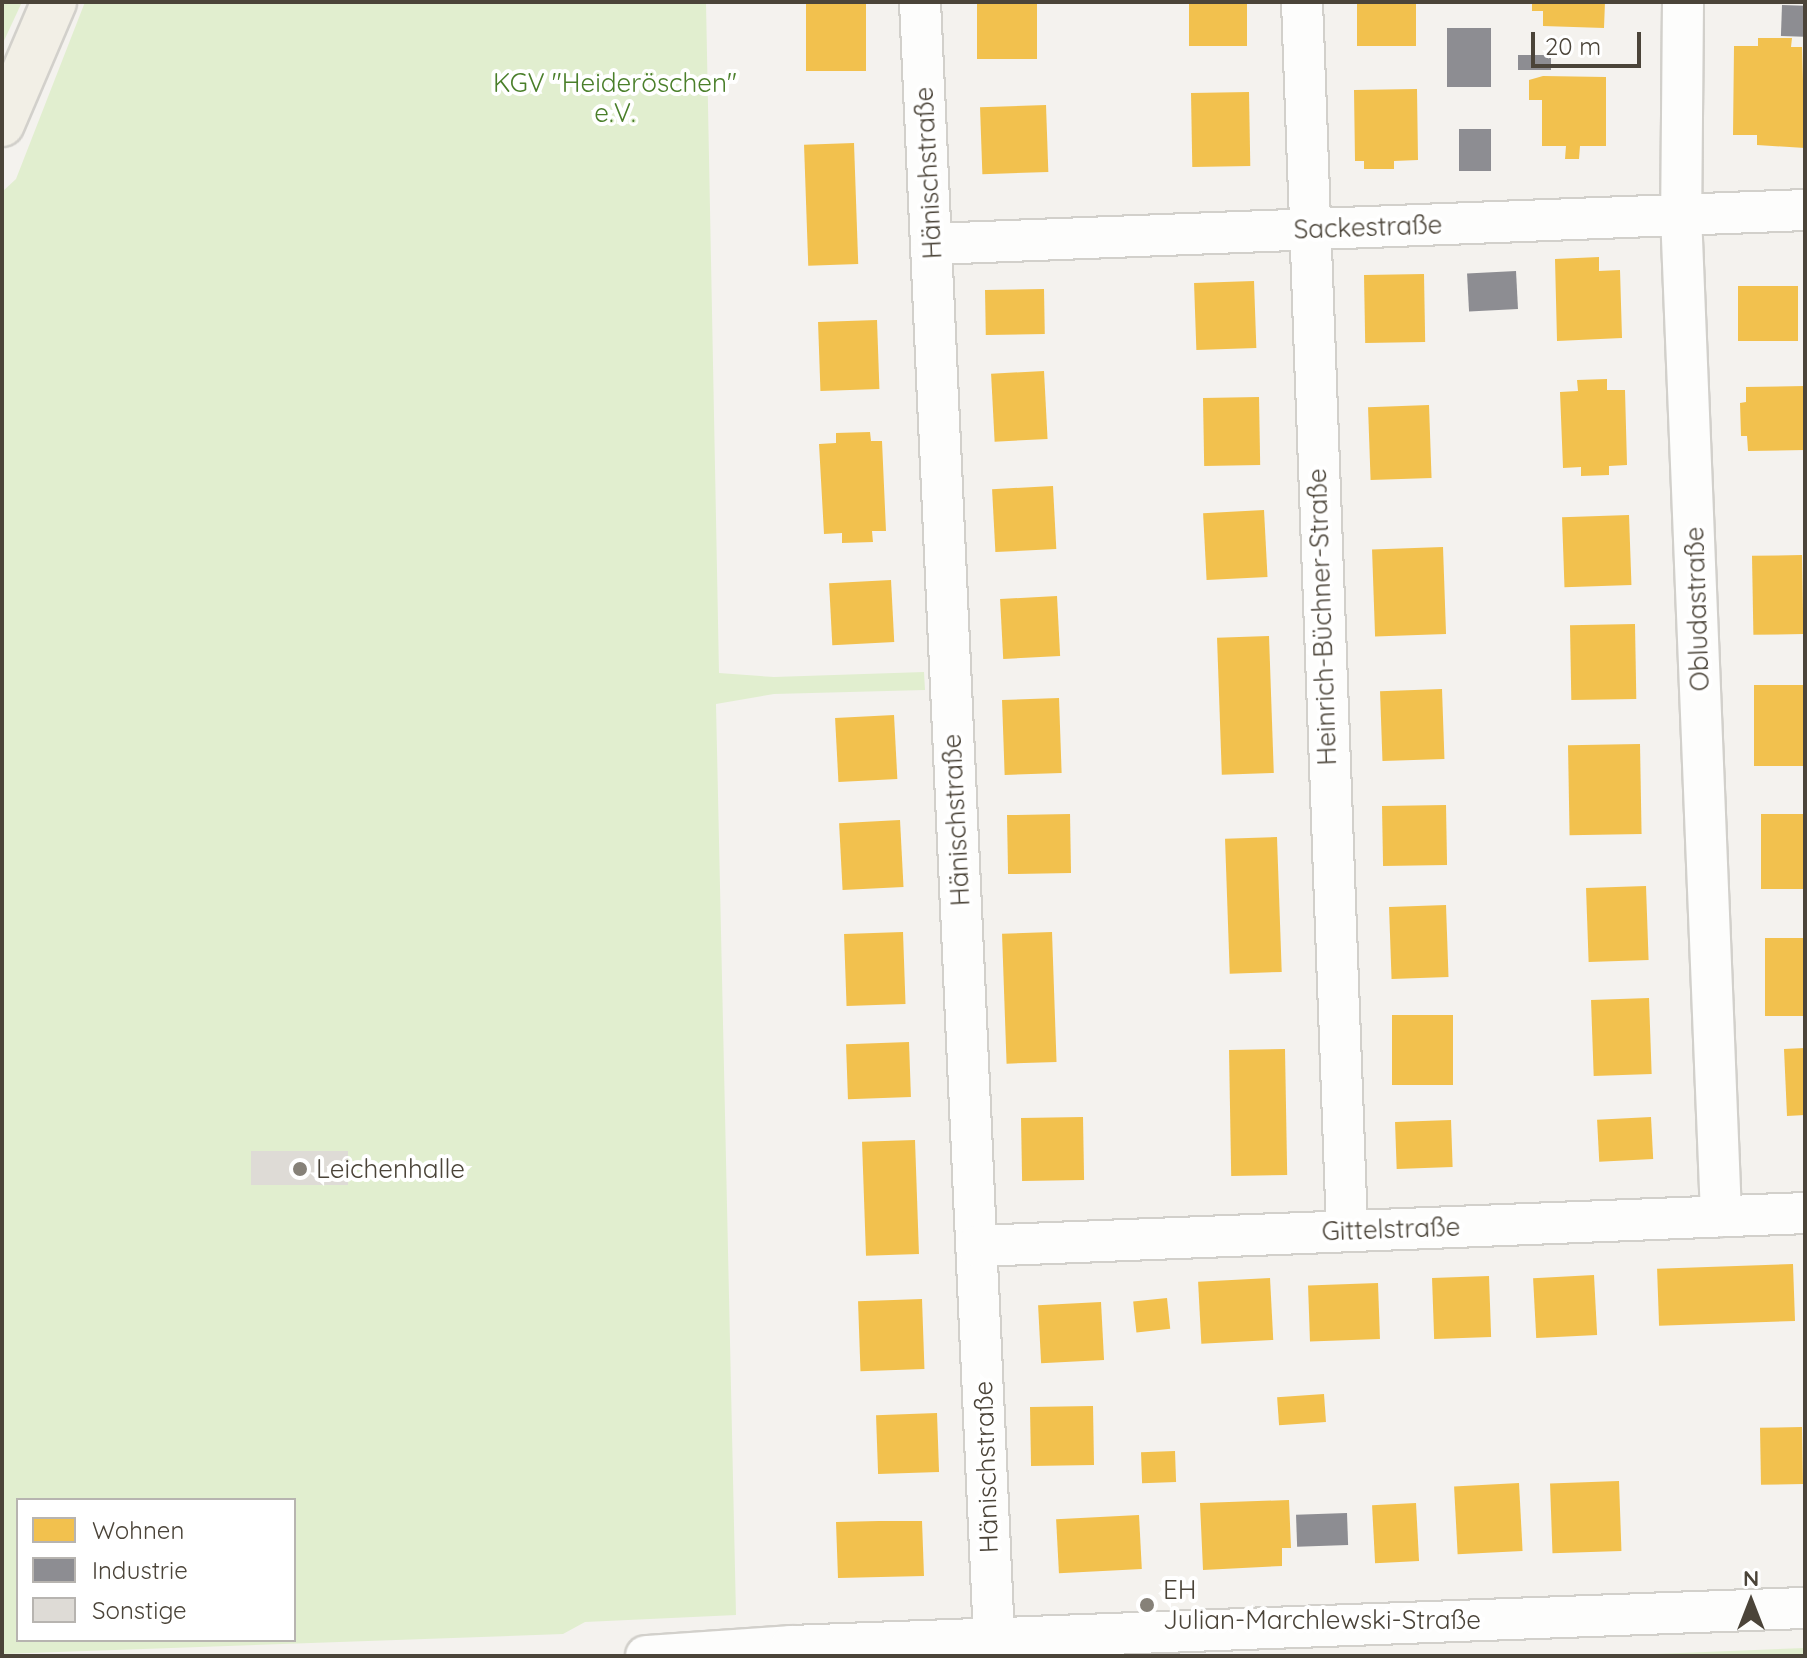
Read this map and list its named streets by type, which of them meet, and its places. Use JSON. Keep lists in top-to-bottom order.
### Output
{
  "streets": {
    "street": [
      "Hänischstraße",
      "Sackestraße",
      "Obludastraße",
      "Heinrich-Büchner-Straße",
      "Gittelstraße"
    ]
  },
  "crossings": [
    ["Hänischstraße", "Sackestraße"],
    ["Hänischstraße", "Gittelstraße"],
    ["Sackestraße", "Obludastraße"],
    ["Sackestraße", "Heinrich-Büchner-Straße"],
    ["Obludastraße", "Gittelstraße"],
    ["Heinrich-Büchner-Straße", "Gittelstraße"]
  ],
  "parks": ["KGV \"Heideröschen\" e.V."],
  "places": ["Leichenhalle", "EH Julian-Marchlewski-Straße"],
  "legend": ["Wohnen", "Industrie", "Sonstige"],
  "scale_bar": "20 m",
  "north": "top"
}
